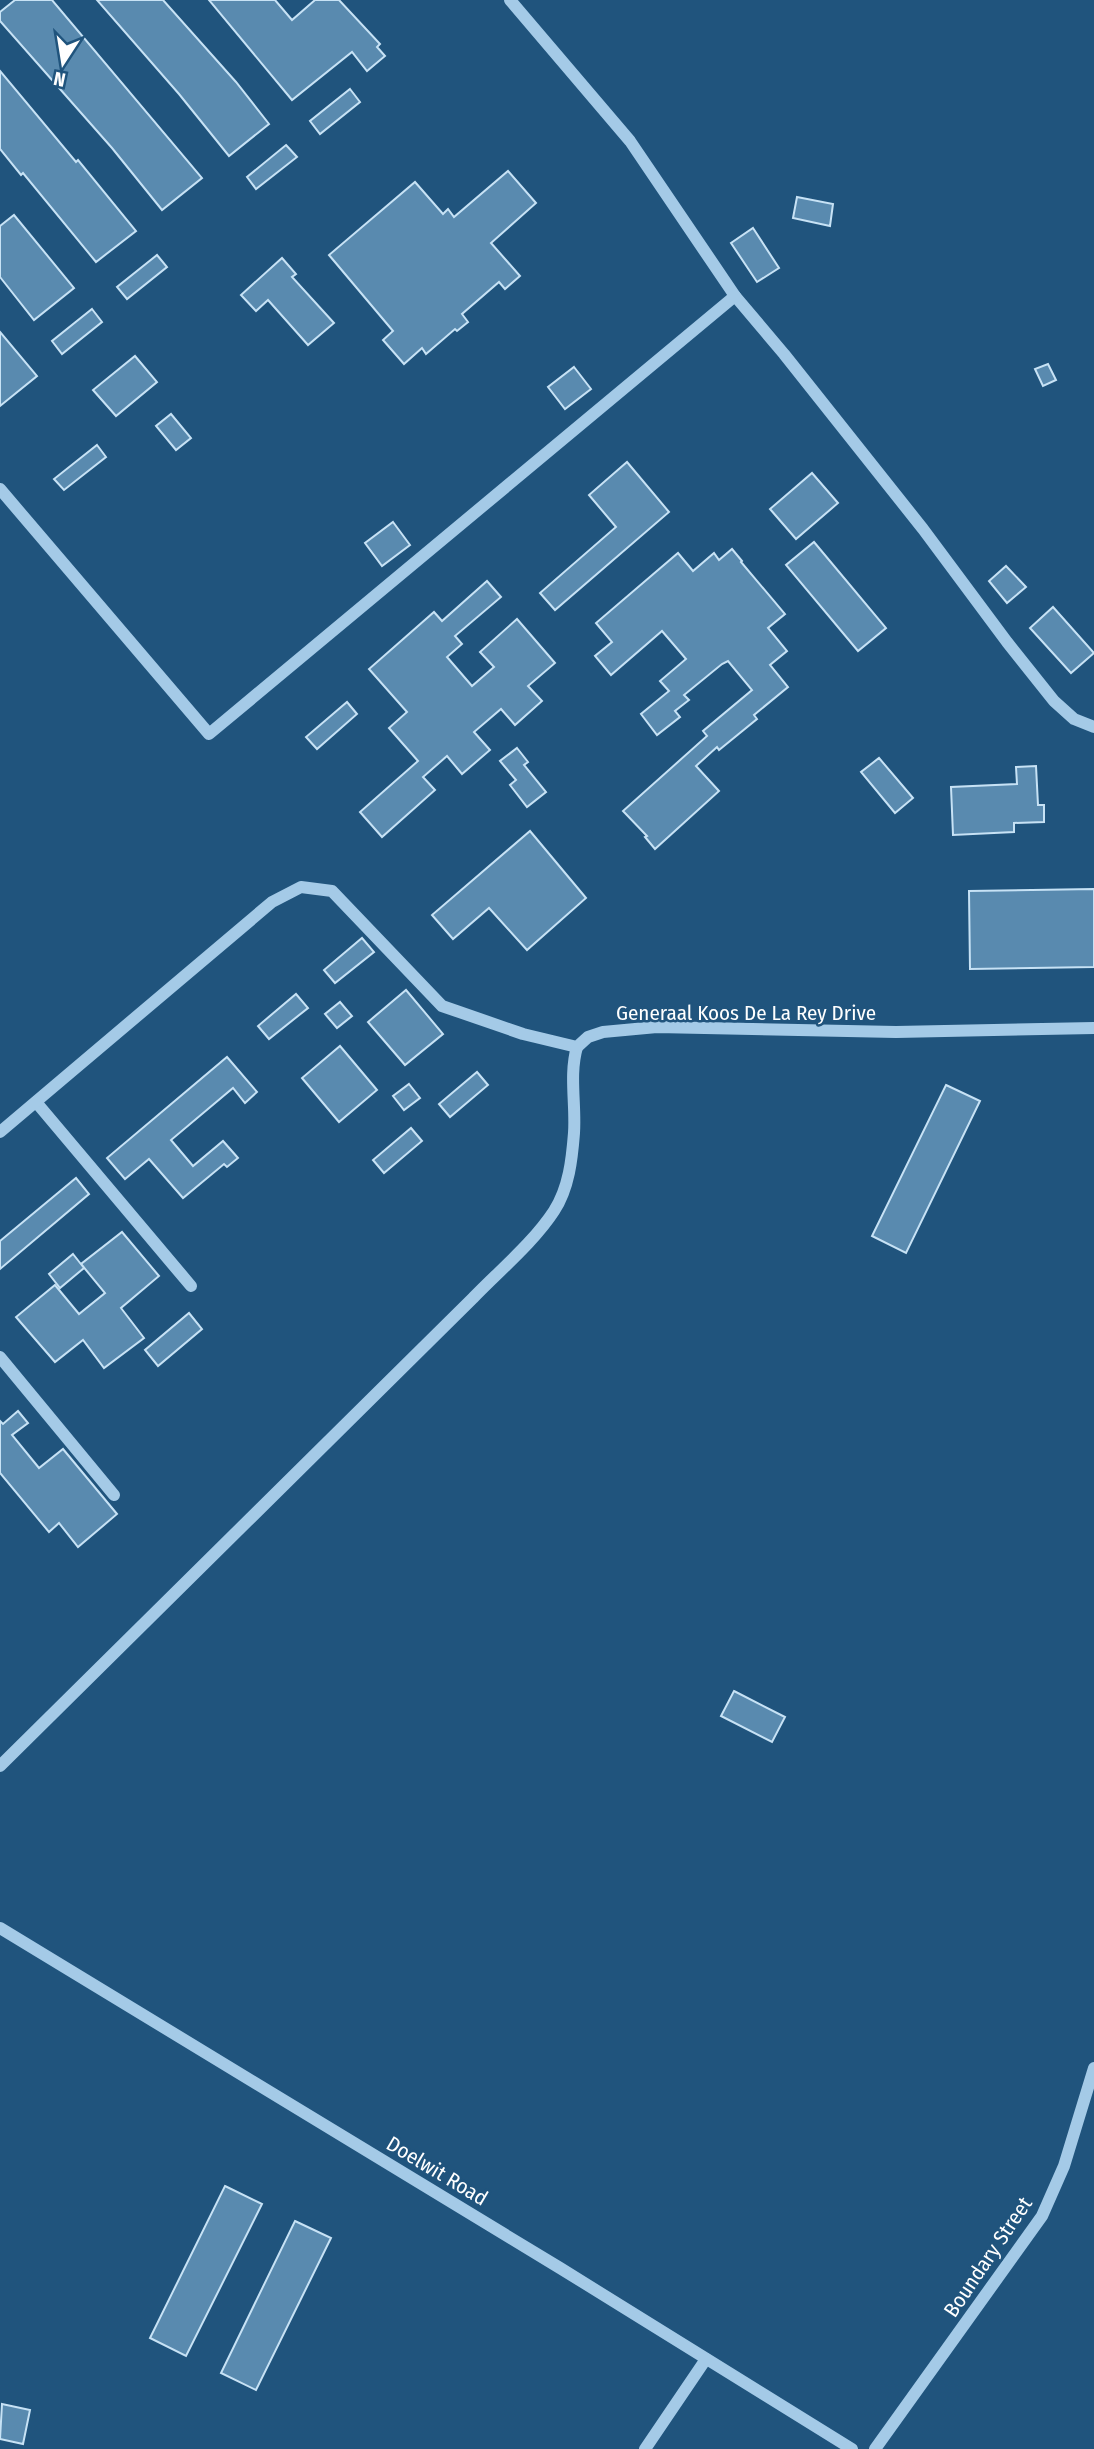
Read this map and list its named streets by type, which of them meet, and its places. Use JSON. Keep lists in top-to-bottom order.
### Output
{
  "streets": {
    "street": ["Generaal Koos De La Rey Drive", "Doelwit Road", "Boundary Street"]
  },
  "north": "bottom"
}
